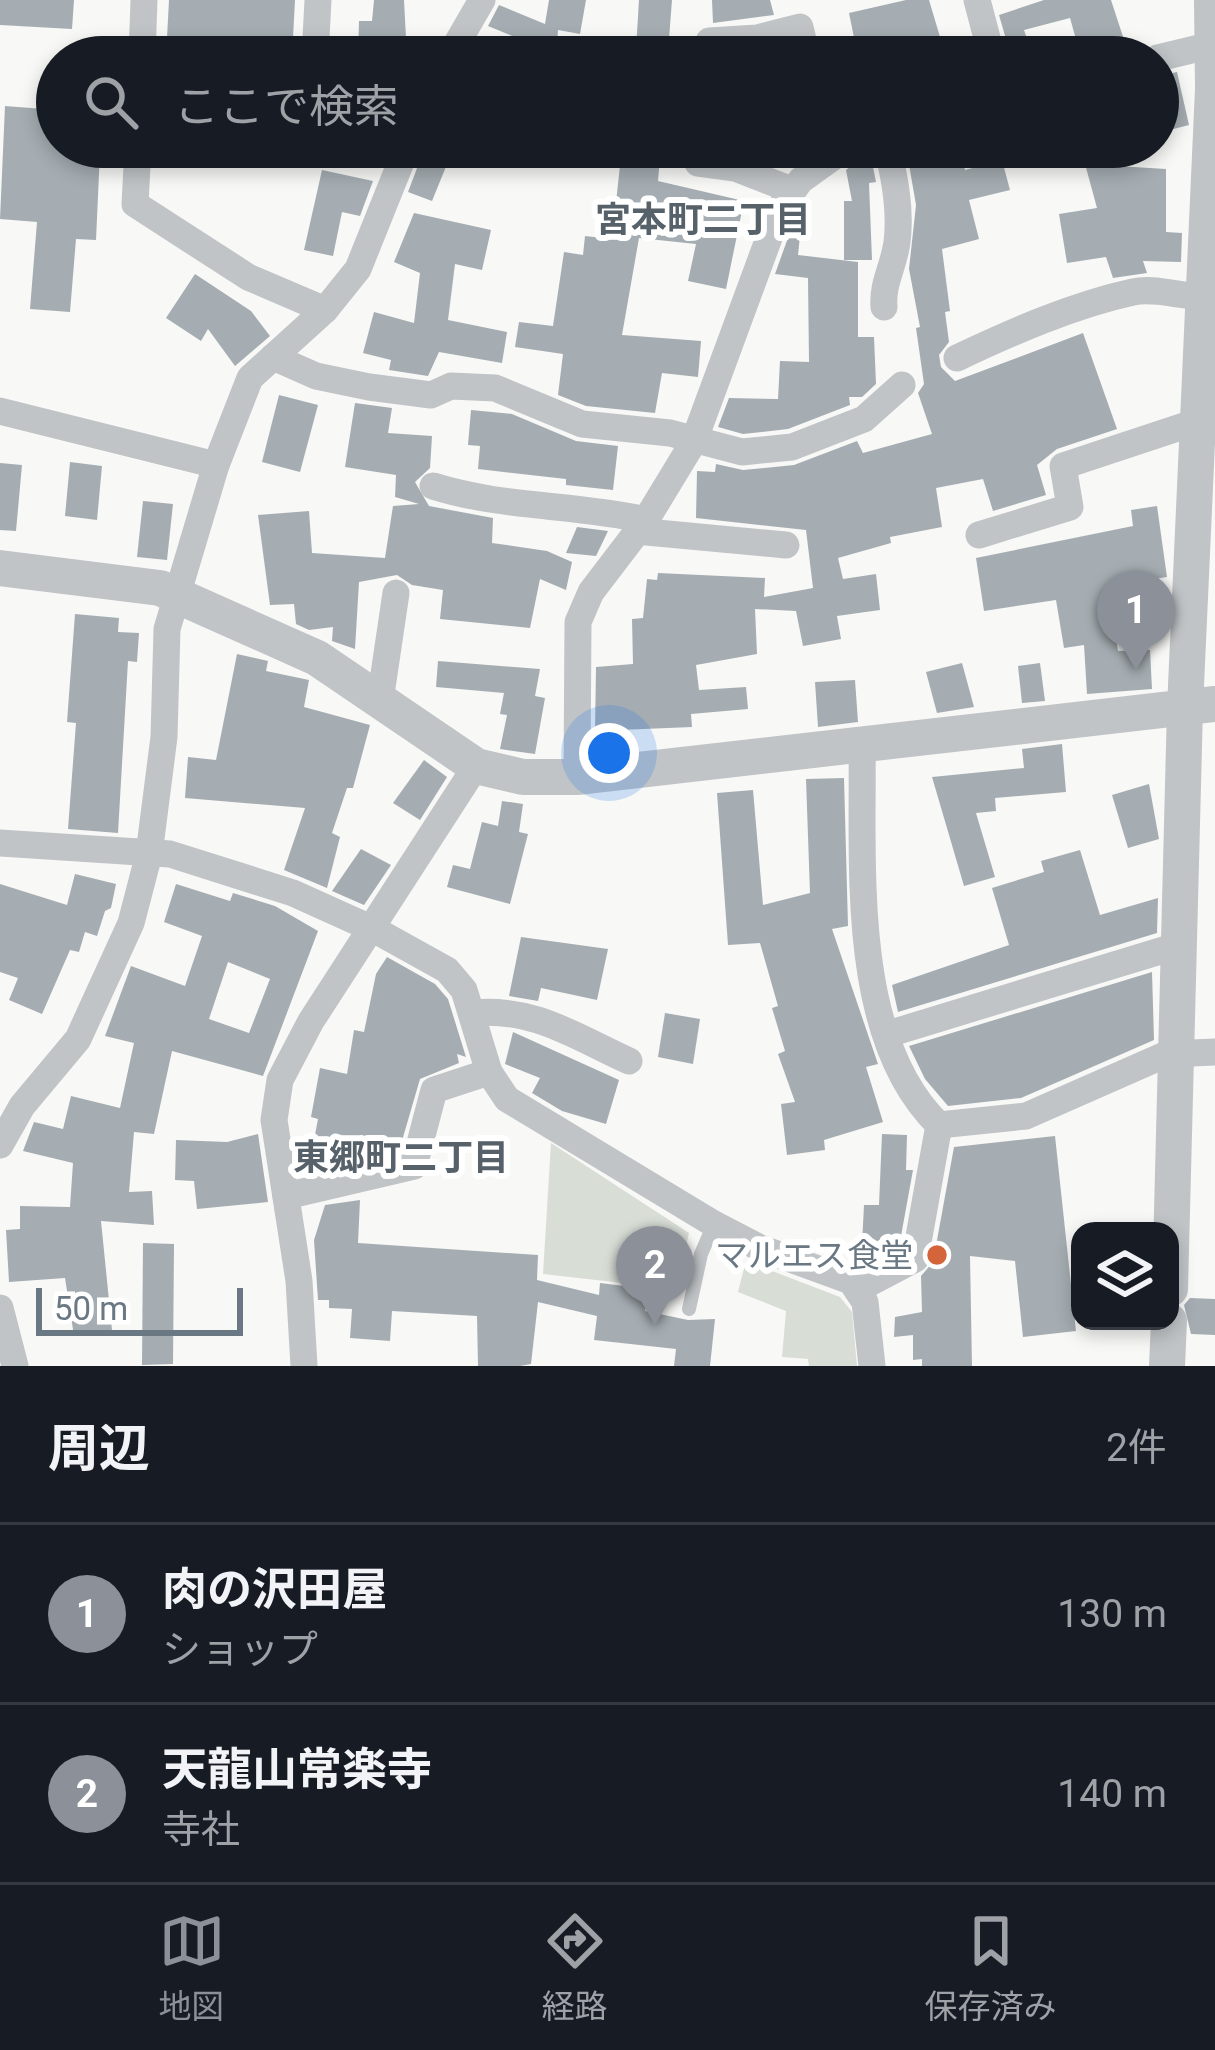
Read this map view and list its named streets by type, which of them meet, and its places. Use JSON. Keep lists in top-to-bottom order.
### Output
{
  "districts": ["宮本町二丁目", "東郷町二丁目"],
  "places": ["マルエス食堂"],
  "scale_bar": "50 m",
  "page": {
    "search": "ここで検索",
    "pins": ["1", "2"],
    "scale": "50 m",
    "heading": ["周辺", "2件"],
    "list": [
      {
        "mark": "1",
        "name": "肉の沢田屋",
        "note": "ショップ",
        "value": "130 m"
      },
      {
        "mark": "2",
        "name": "天龍山常楽寺",
        "note": "寺社",
        "value": "140 m"
      }
    ],
    "nav": ["地図", "経路", "保存済み"]
  }
}
